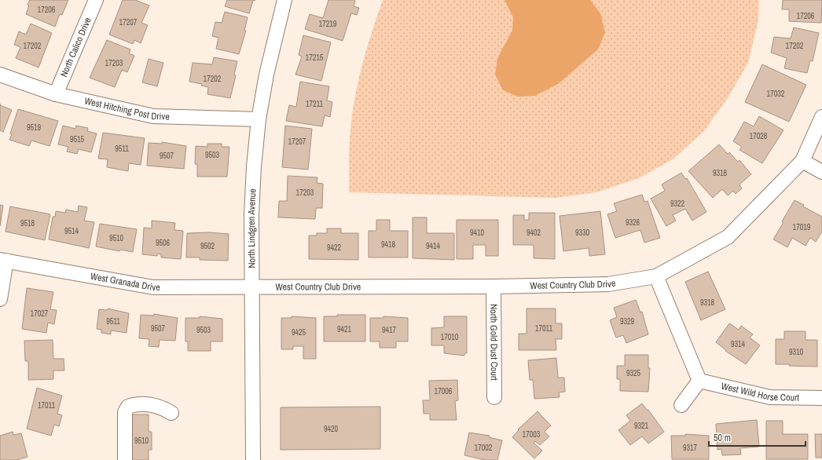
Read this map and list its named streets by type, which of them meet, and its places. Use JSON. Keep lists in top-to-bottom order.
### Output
{
  "streets": {
    "street": [
      "North Calico Drive",
      "West Hitching Post Drive",
      "North Lindgren Avenue",
      "West Granada Drive",
      "West Country Club Drive",
      "North Gold Dust Court",
      "West Wild Horse Court"
    ]
  },
  "crossings": [
    ["North Calico Drive", "West Hitching Post Drive"],
    ["West Hitching Post Drive", "North Lindgren Avenue"],
    ["North Lindgren Avenue", "West Granada Drive"],
    ["North Lindgren Avenue", "West Country Club Drive"],
    ["West Granada Drive", "West Country Club Drive"],
    ["West Country Club Drive", "North Gold Dust Court"]
  ],
  "house_numbers": [
    "17206",
    "17206",
    "17207",
    "17219",
    "17202",
    "17202",
    "17215",
    "17203",
    "17202",
    "17032",
    "17211",
    "9519",
    "17028",
    "9515",
    "17207",
    "9511",
    "9503",
    "9507",
    "9318",
    "17203",
    "9322",
    "9326",
    "9518",
    "17019",
    "9514",
    "9410",
    "9402",
    "9330",
    "9510",
    "9506",
    "9418",
    "9502",
    "9414",
    "9422",
    "9318",
    "17027",
    "9511",
    "9329",
    "9507",
    "17011",
    "9421",
    "9503",
    "9417",
    "9425",
    "17010",
    "9314",
    "9310",
    "9325",
    "17006",
    "17011",
    "9321",
    "9420",
    "17003",
    "9510",
    "17002",
    "9317"
  ],
  "scale_bar": "50 m"
}
